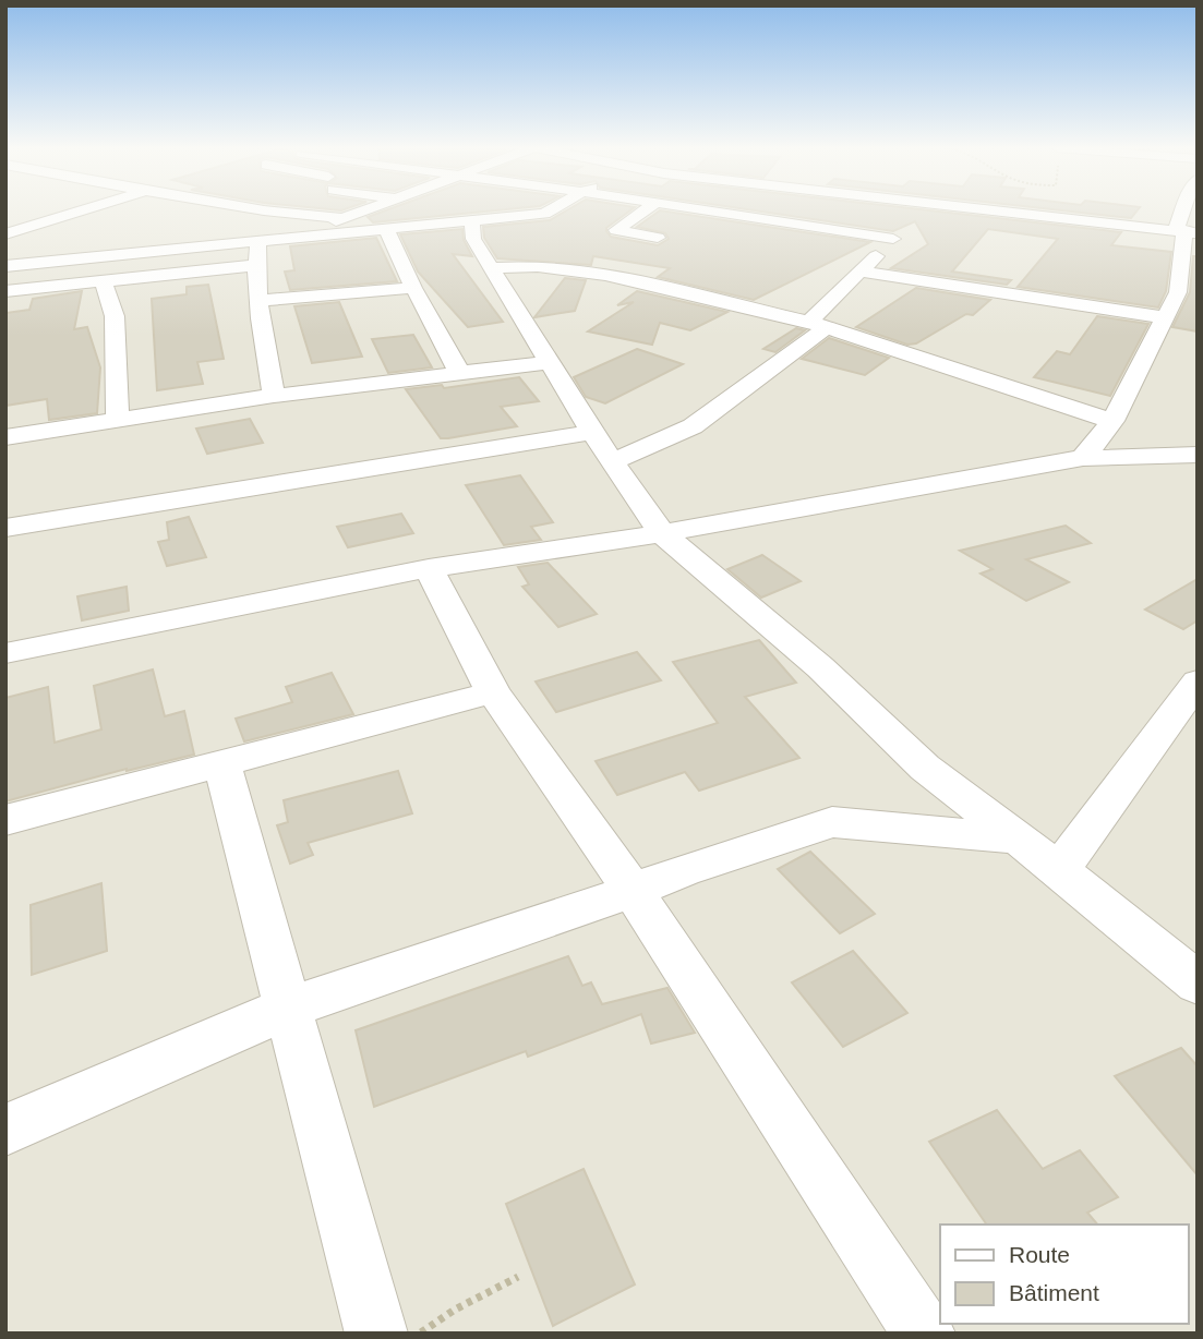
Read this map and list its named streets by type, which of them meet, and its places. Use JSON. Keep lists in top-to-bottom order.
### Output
{
  "legend": ["Route", "Bâtiment"]
}
